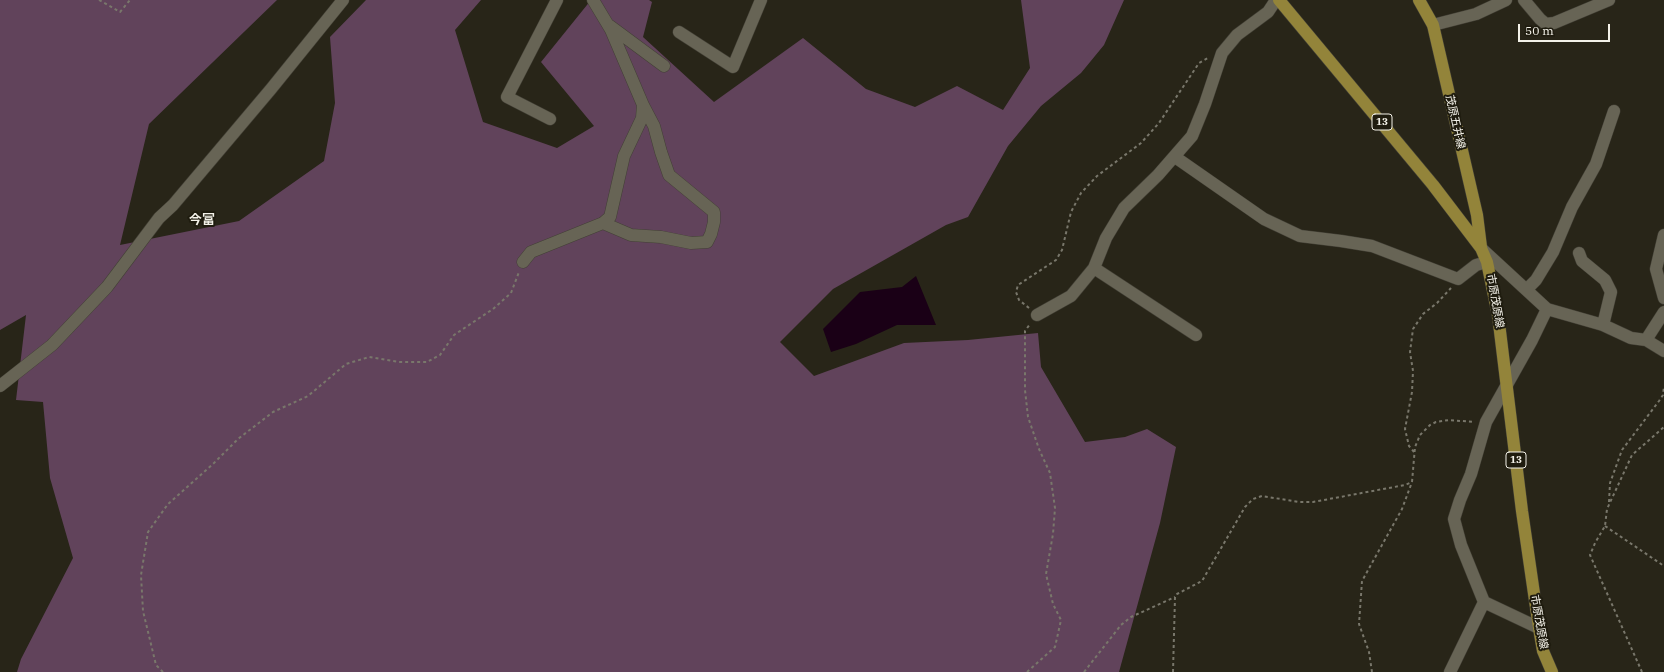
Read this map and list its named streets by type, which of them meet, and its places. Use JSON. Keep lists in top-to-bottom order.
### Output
{
  "streets": {
    "main road": ["13", "茂原五井線", "市原茂原線"]
  },
  "crossings": [
    ["茂原五井線", "市原茂原線"]
  ],
  "districts": ["今富"],
  "scale_bar": "50 m"
}
